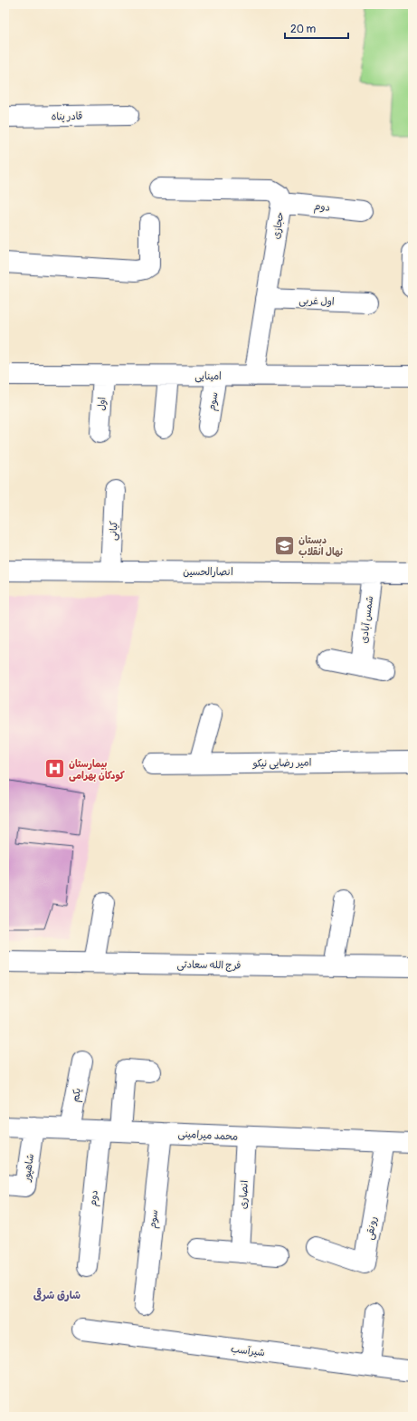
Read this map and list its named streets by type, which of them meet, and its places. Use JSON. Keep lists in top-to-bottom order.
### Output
{
  "streets": {
    "street": [
      "قادر پناه",
      "دوم",
      "حجازی",
      "اول غربی",
      "امینایی",
      "سوم",
      "اول",
      "کیانی",
      "انصارالحسین",
      "شمس آبادی",
      "امیر رضایی نیکو",
      "فرج الله سعادتی",
      "یکم",
      "محمد میرامینی",
      "شاهپور",
      "انصاری",
      "رونقی",
      "شیرآسب"
    ]
  },
  "crossings": [
    ["دوم", "حجازی"],
    ["دوم", "محمد میرامینی"],
    ["حجازی", "اول غربی"],
    ["حجازی", "امینایی"],
    ["امینایی", "سوم"],
    ["امینایی", "اول"],
    ["سوم", "محمد میرامینی"],
    ["کیانی", "انصارالحسین"],
    ["انصارالحسین", "شمس آبادی"],
    ["یکم", "محمد میرامینی"],
    ["محمد میرامینی", "شاهپور"],
    ["محمد میرامینی", "انصاری"],
    ["محمد میرامینی", "رونقی"]
  ],
  "districts": ["شارق شرقی"],
  "places": {
    "school or university": ["دبستان نهال انقلاب"],
    "hospital": ["بیمارستان کودکان بهرامی"]
  },
  "scale_bar": "20 m"
}
